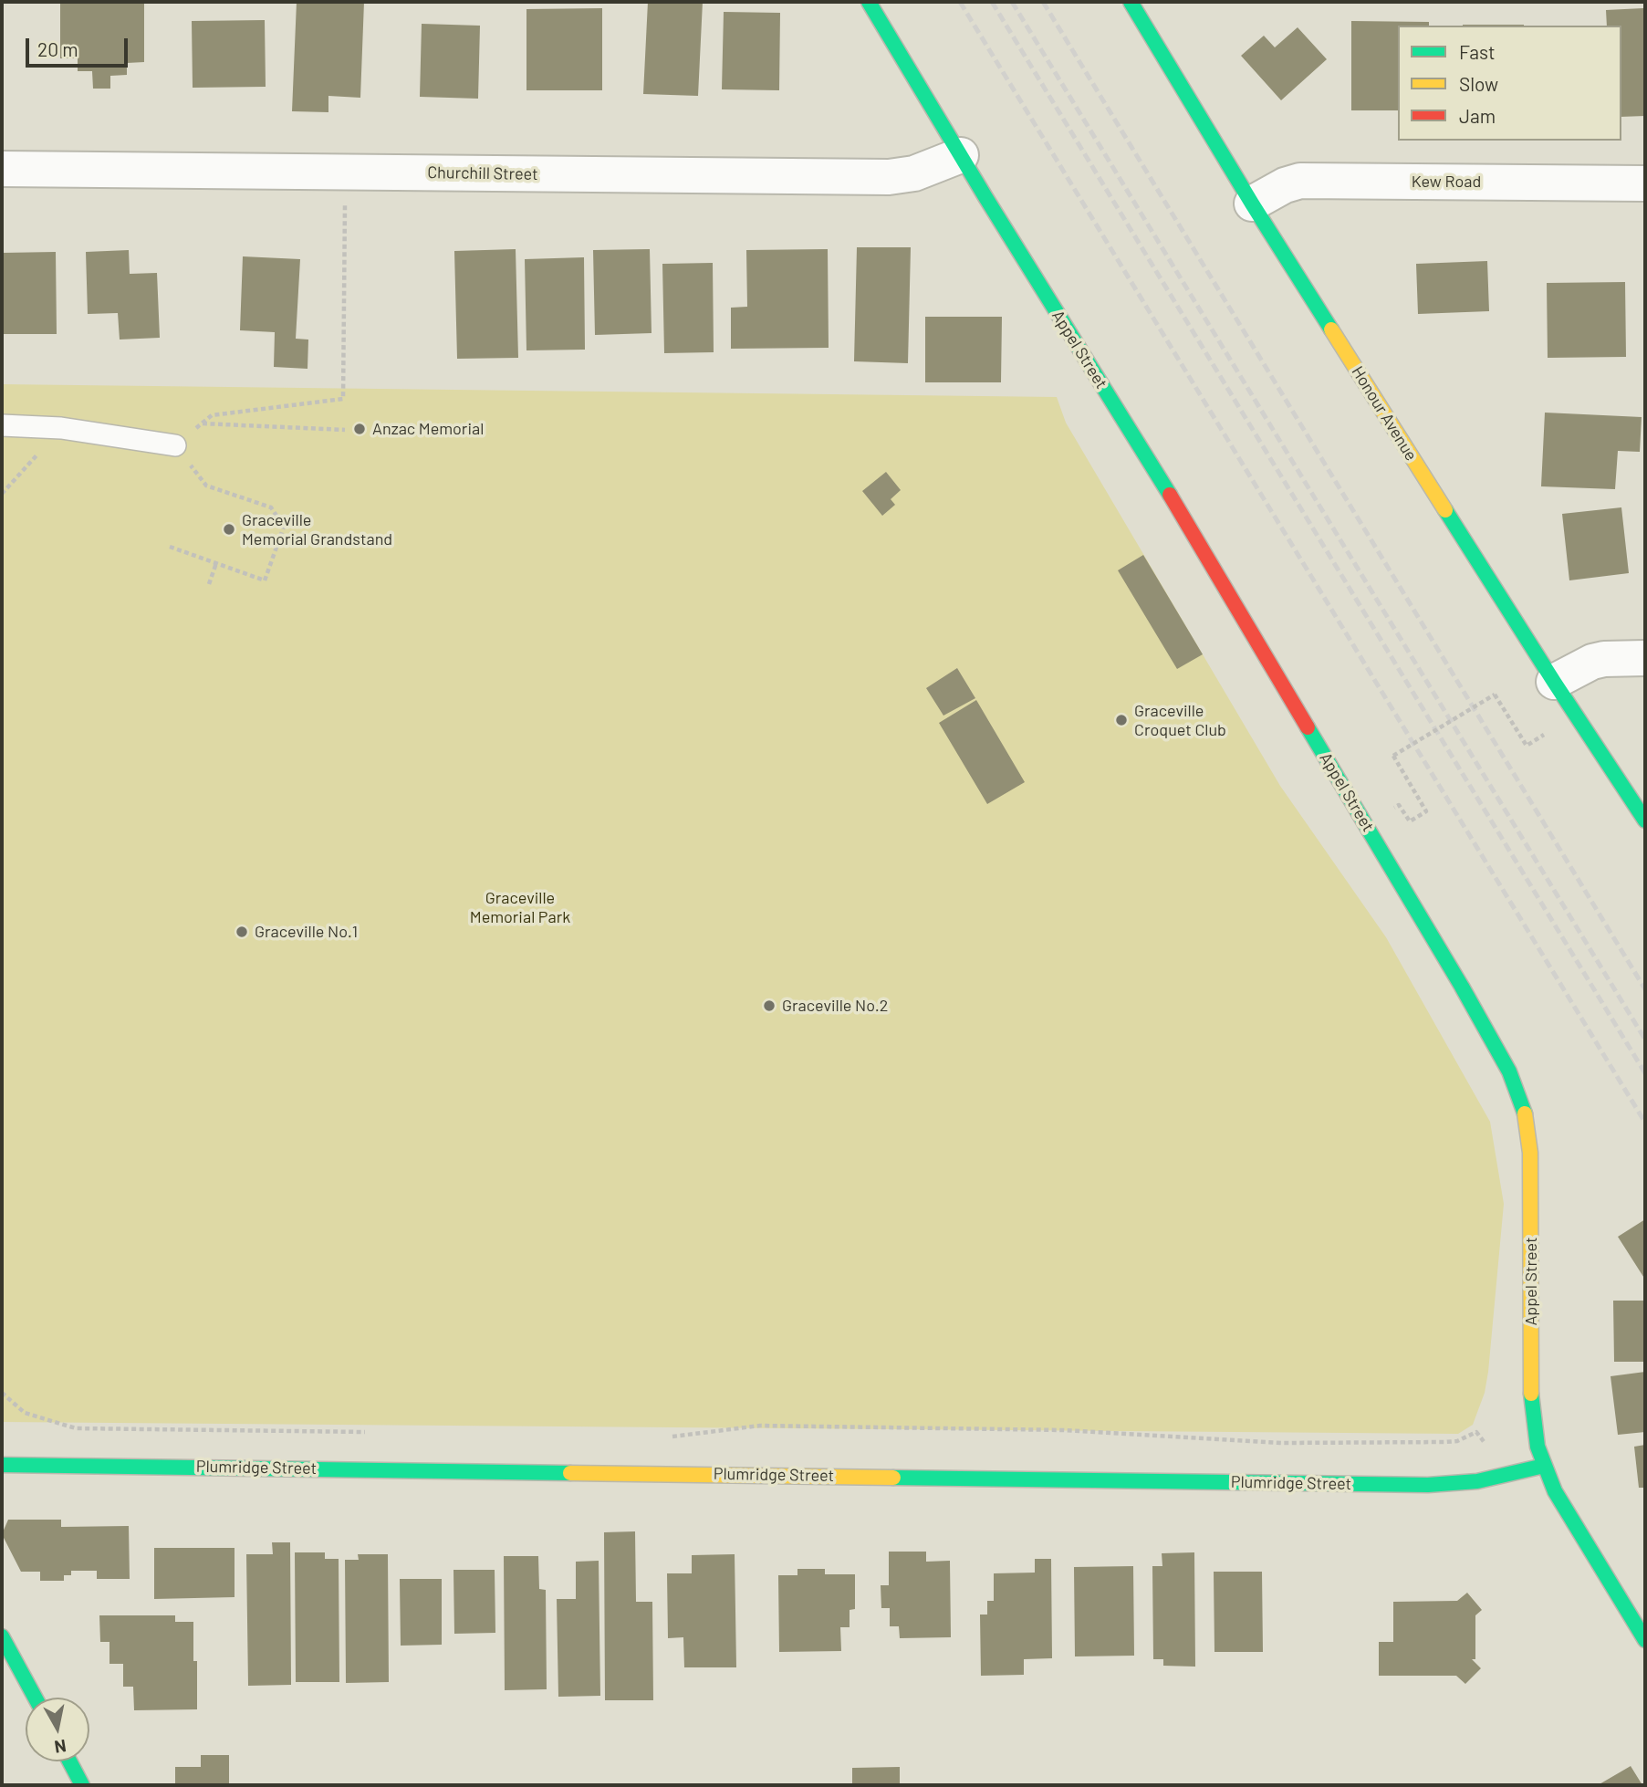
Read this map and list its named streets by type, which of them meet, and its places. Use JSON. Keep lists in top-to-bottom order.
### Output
{
  "streets": {
    "street": [
      "Churchill Street",
      "Kew Road",
      "Appel Street",
      "Honour Avenue",
      "Plumridge Street"
    ]
  },
  "crossings": [
    ["Churchill Street", "Appel Street"],
    ["Kew Road", "Honour Avenue"],
    ["Appel Street", "Plumridge Street"]
  ],
  "parks": ["Graceville Memorial Park"],
  "places": [
    "Anzac Memorial",
    "Graceville Memorial Grandstand",
    "Graceville Croquet Club",
    "Graceville No.1",
    "Graceville No.2"
  ],
  "legend": ["Fast", "Slow", "Jam"],
  "scale_bar": "20 m",
  "north": "bottom"
}
